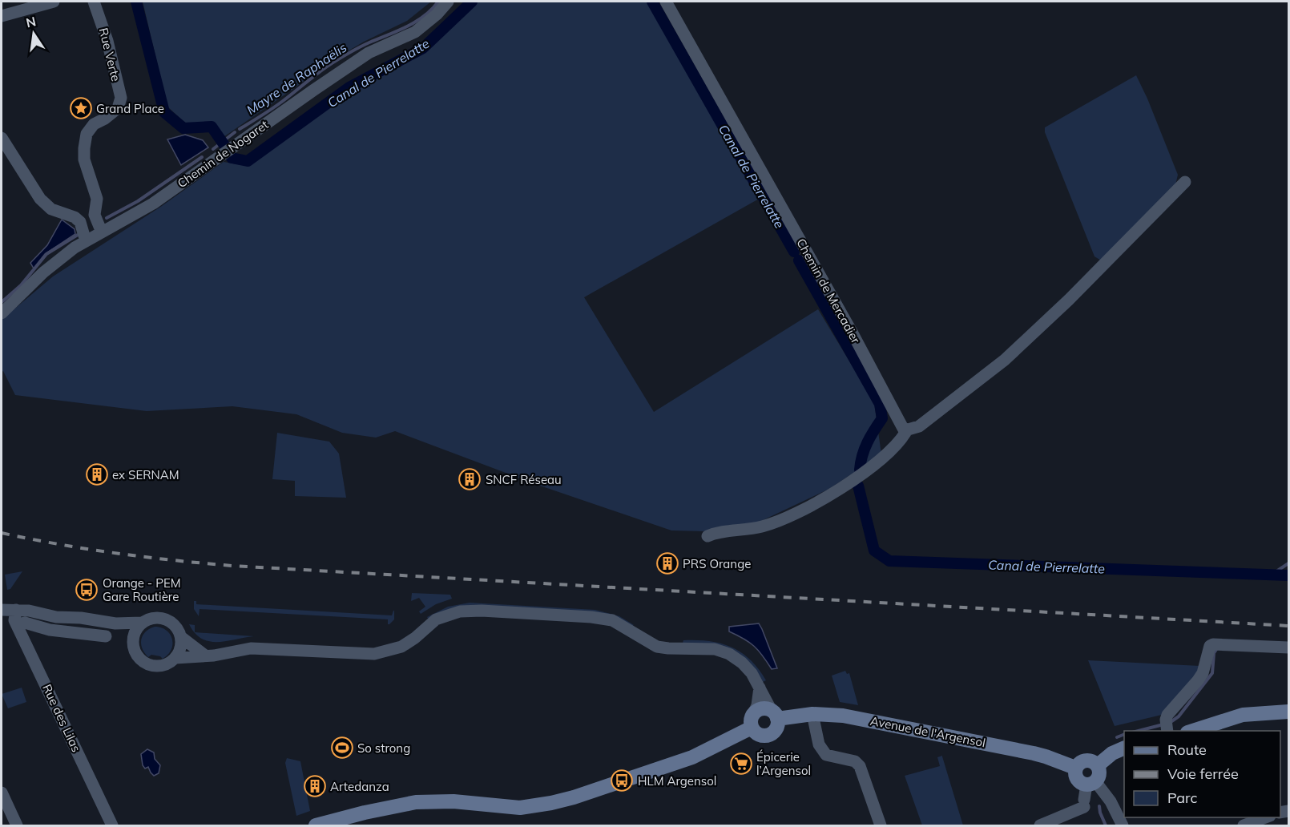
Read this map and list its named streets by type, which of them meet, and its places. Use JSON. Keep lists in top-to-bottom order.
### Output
{
  "streets": {
    "street": [
      "Rue Verte",
      "Chemin de Nogaret",
      "Chemin de Mercadier",
      "Rue des Lilas",
      "Avenue de l'Argensol"
    ]
  },
  "crossings": [
    ["Rue Verte", "Chemin de Nogaret"]
  ],
  "water": ["Canal de Pierrelatte", "Mayre de Raphaëlis"],
  "places": {
    "place": ["Grand Place"],
    "building": [
      "ex SERNAM",
      "SNCF Réseau",
      "PRS Orange",
      "Artedanza"
    ],
    "bus stop": ["Orange - PEM Gare Routière", "HLM Argensol"],
    "sports": ["So strong"],
    "supermarket": ["Épicerie l’Argensol"]
  },
  "legend": ["Route", "Voie ferrée", "Parc"],
  "north": "top"
}
